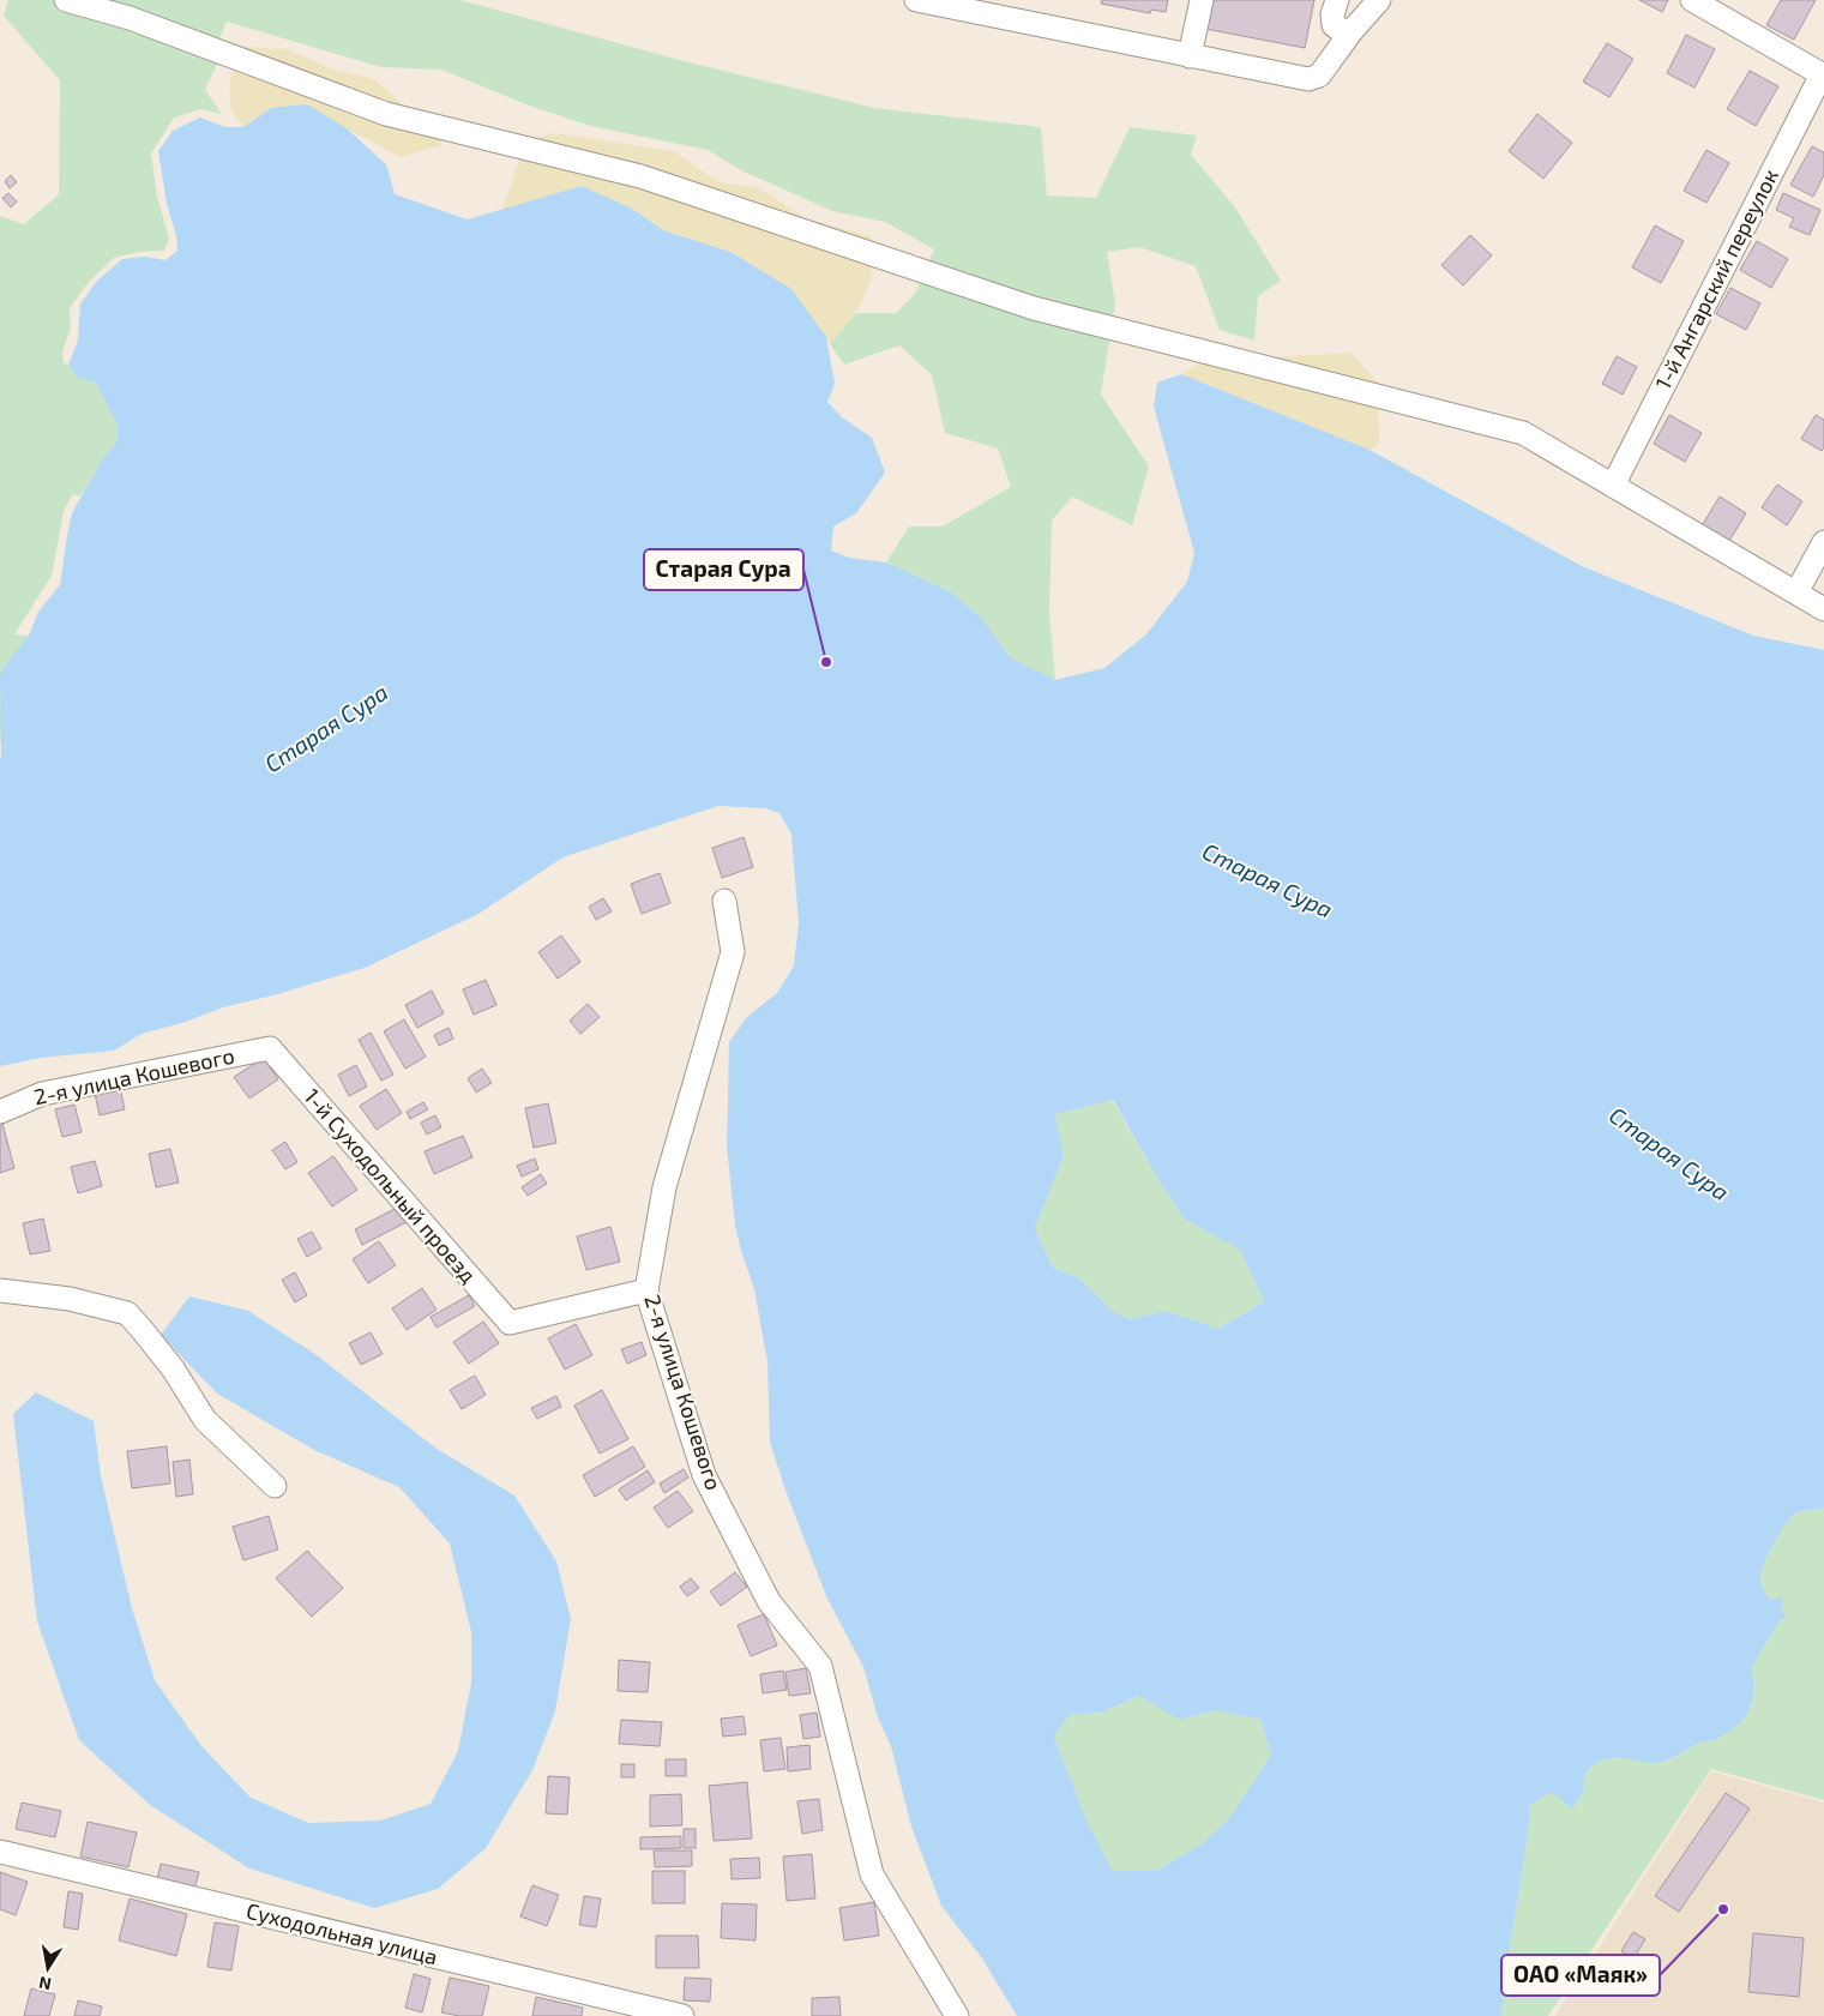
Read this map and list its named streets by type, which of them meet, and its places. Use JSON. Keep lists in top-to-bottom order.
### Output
{
  "streets": {
    "street": [
      "1-й Ангарский переулок",
      "2-я улица Кошевого",
      "1-й Суходольный проезд",
      "Суходольная улица"
    ]
  },
  "crossings": [
    ["2-я улица Кошевого", "1-й Суходольный проезд"]
  ],
  "water": ["Старая Сура"],
  "places": ["Старая Сура", "ОАО «Маяк»"],
  "north": "bottom"
}
